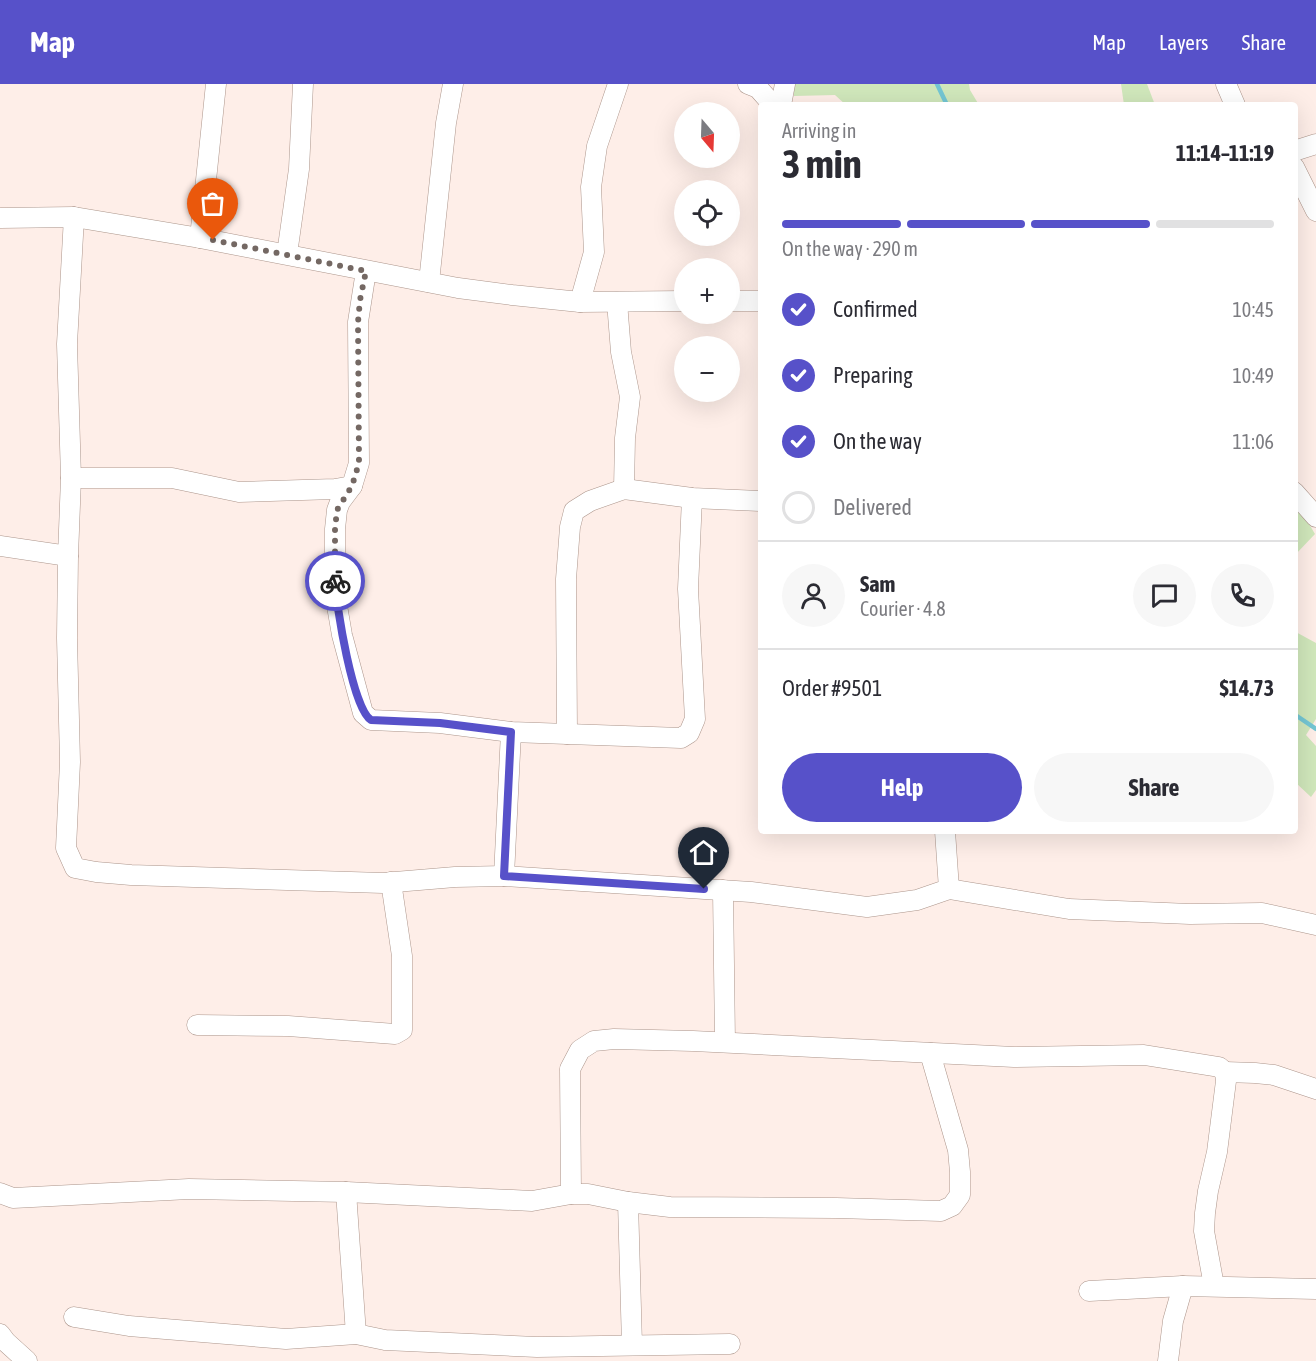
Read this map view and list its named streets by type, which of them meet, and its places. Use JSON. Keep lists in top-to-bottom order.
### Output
{
  "north": "bottom",
  "page": {
    "header": "Map",
    "nav": ["Map", "Layers", "Share"],
    "map_buttons": ["+", "−"],
    "heading": ["3 min", "Arriving in", "11:14–11:19"],
    "panel": [
      "Sam",
      "Courier · 4.8",
      "Order #9501",
      "$14.73"
    ],
    "bar": "On the way · 290 m",
    "list": [
      ["Confirmed", "10:45"],
      ["Preparing", "10:49"],
      ["On the way", "11:06"],
      "Delivered"
    ],
    "buttons": ["Help", "Share"]
  }
}
